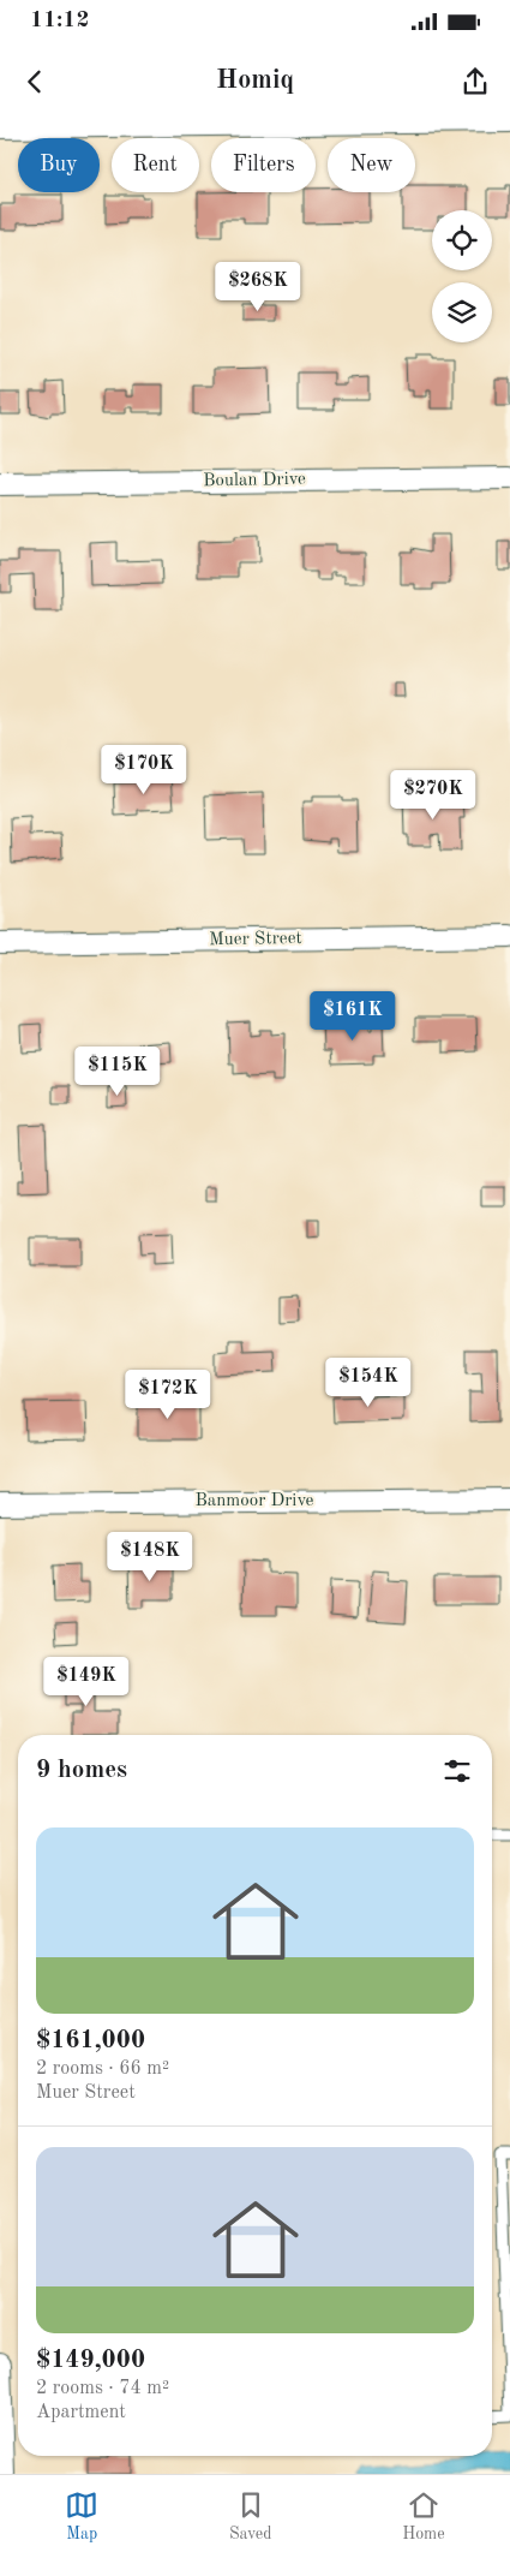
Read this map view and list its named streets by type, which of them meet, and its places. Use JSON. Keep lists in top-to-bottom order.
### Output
{
  "streets": {
    "street": ["Boulan Drive", "Muer Street", "Banmoor Drive"]
  },
  "page": {
    "status": "11:12",
    "header": "Homiq",
    "chip": [
      "Buy",
      "Rent",
      "Filters",
      "New"
    ],
    "price": [
      "$268K",
      "$170K",
      "$270K",
      "$161K",
      "$115K",
      "$154K",
      "$172K",
      "$148K",
      "$149K"
    ],
    "heading": "9 homes",
    "list": [
      {
        "name": "$161,000",
        "note": "2 rooms · 66 m² · Muer Street"
      },
      {
        "name": "$149,000",
        "note": "2 rooms · 74 m² · Apartment"
      }
    ],
    "tabs": ["Map", "Saved", "Home"]
  }
}
